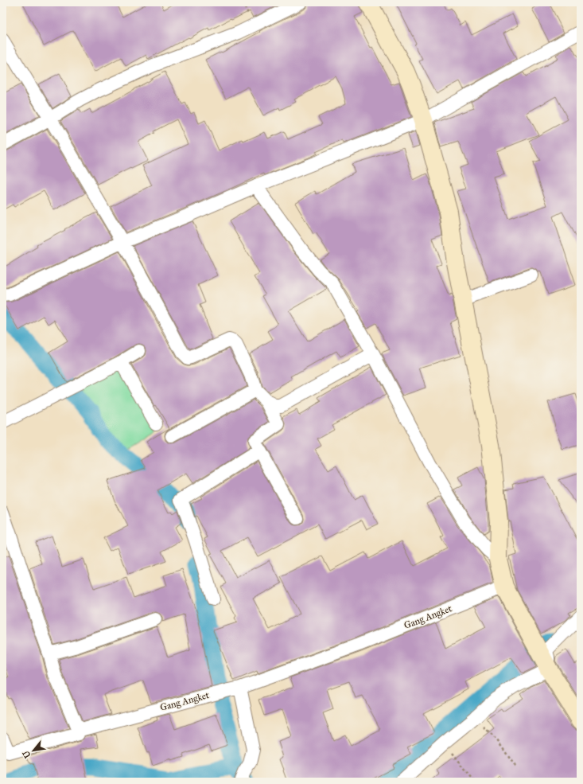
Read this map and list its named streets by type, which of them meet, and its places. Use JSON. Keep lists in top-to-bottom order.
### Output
{
  "streets": {
    "street": ["Gang Angket"]
  },
  "north": "bottom left"
}
